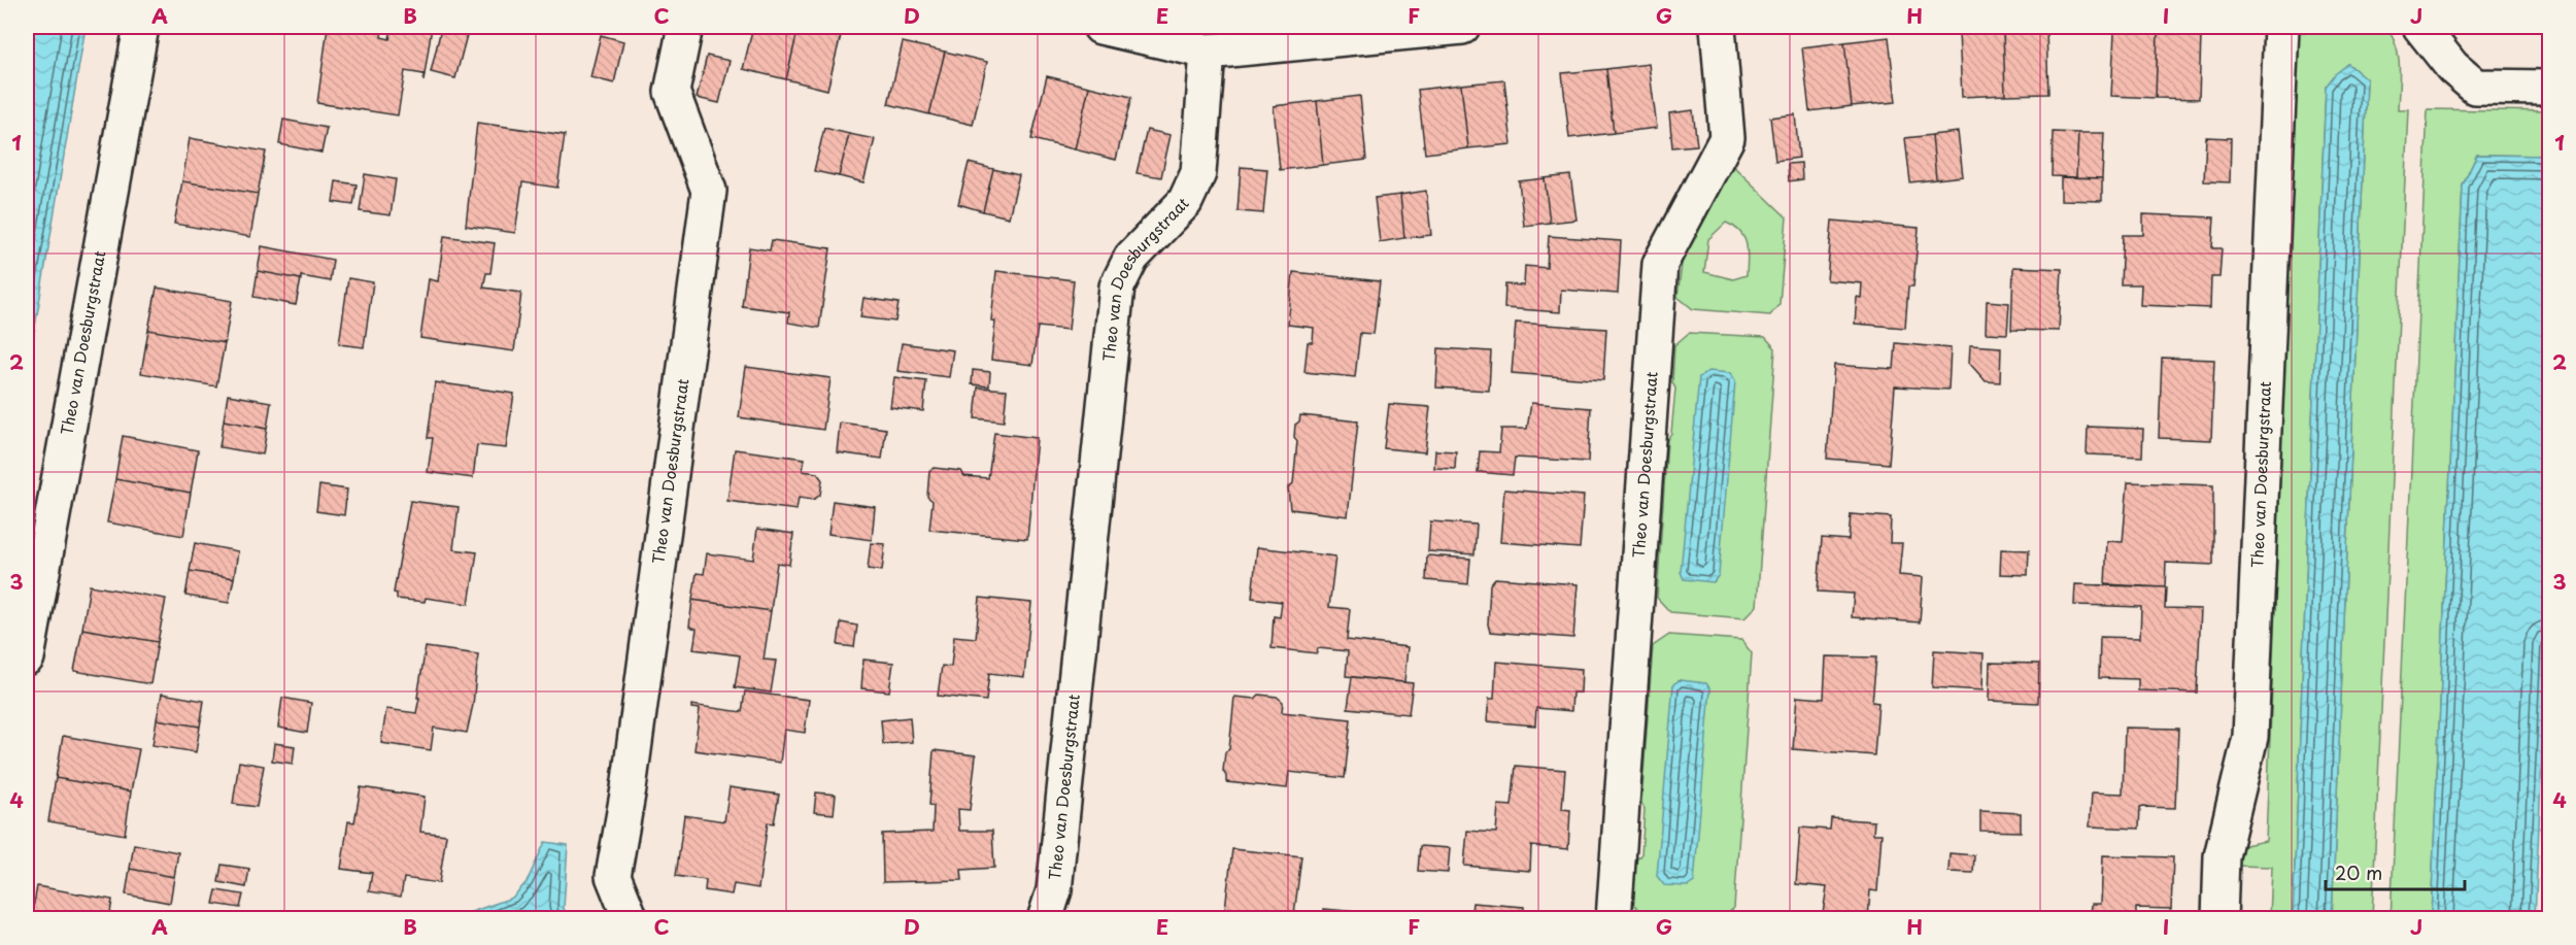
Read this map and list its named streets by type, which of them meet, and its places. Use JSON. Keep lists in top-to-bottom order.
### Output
{
  "streets": {
    "street": ["Theo van Doesburgstraat"]
  },
  "scale_bar": "20 m",
  "grid": {
    "columns": [
      "A",
      "B",
      "C",
      "D",
      "E",
      "F",
      "G",
      "H",
      "I",
      "J"
    ],
    "rows": [
      "1",
      "2",
      "3",
      "4"
    ]
  }
}
